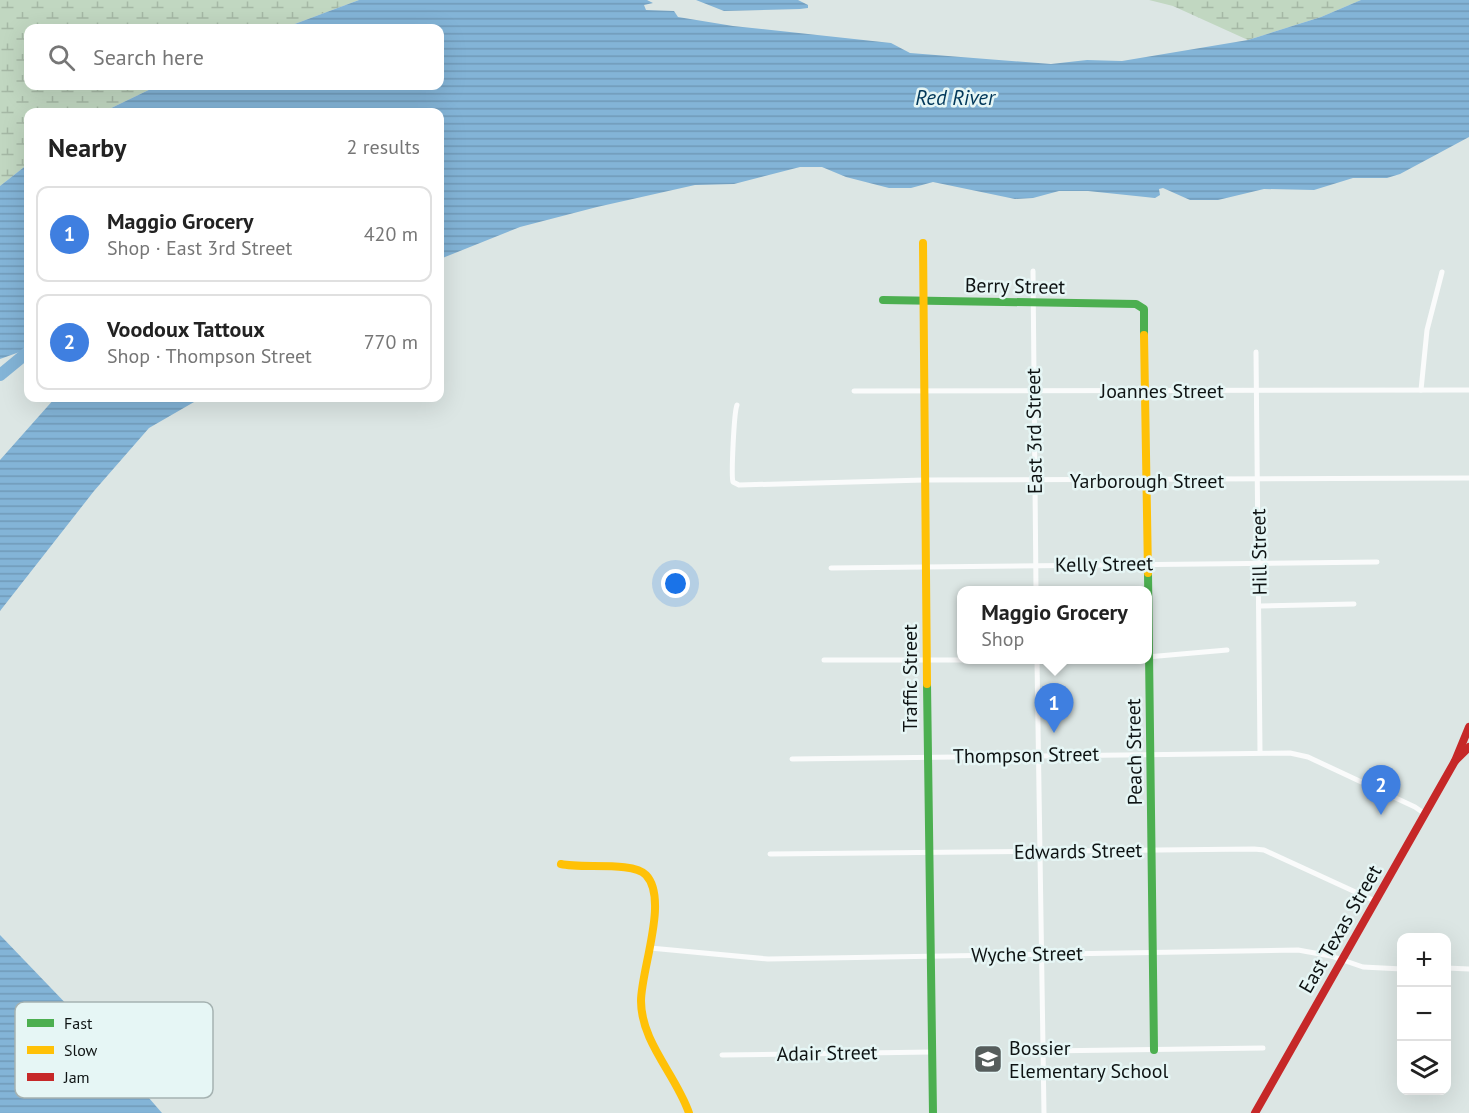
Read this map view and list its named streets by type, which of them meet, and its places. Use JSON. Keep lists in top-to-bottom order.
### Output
{
  "streets": {
    "street": [
      "Berry Street",
      "Joannes Street",
      "East 3rd Street",
      "Yarborough Street",
      "Hill Street",
      "Kelly Street",
      "Traffic Street",
      "Peach Street",
      "Thompson Street",
      "Edwards Street",
      "East Texas Street",
      "Wyche Street",
      "Adair Street"
    ]
  },
  "crossings": [
    ["Berry Street", "East 3rd Street"],
    ["Berry Street", "Traffic Street"],
    ["Berry Street", "Peach Street"],
    ["Joannes Street", "East 3rd Street"],
    ["Joannes Street", "Hill Street"],
    ["Joannes Street", "Traffic Street"],
    ["Joannes Street", "Peach Street"],
    ["East 3rd Street", "Yarborough Street"],
    ["East 3rd Street", "Kelly Street"],
    ["Yarborough Street", "Hill Street"],
    ["Yarborough Street", "Traffic Street"],
    ["Yarborough Street", "Peach Street"],
    ["Hill Street", "Kelly Street"],
    ["Hill Street", "Thompson Street"],
    ["Kelly Street", "Traffic Street"],
    ["Kelly Street", "Peach Street"],
    ["Traffic Street", "Thompson Street"],
    ["Traffic Street", "Edwards Street"],
    ["Traffic Street", "Wyche Street"],
    ["Traffic Street", "Adair Street"],
    ["Peach Street", "Thompson Street"],
    ["Peach Street", "Edwards Street"],
    ["Peach Street", "Wyche Street"],
    ["Thompson Street", "East Texas Street"],
    ["Edwards Street", "East Texas Street"],
    ["East Texas Street", "Wyche Street"]
  ],
  "water": ["Red River"],
  "places": {
    "school or university": ["Bossier Elementary School"]
  },
  "legend": ["Fast", "Slow", "Jam"],
  "page": {
    "search": "Search here",
    "heading": ["Nearby", "2 results"],
    "list": [
      {
        "mark": "1",
        "name": "Maggio Grocery",
        "note": "Shop · East 3rd Street",
        "value": "420 m"
      },
      {
        "mark": "2",
        "name": "Voodoux Tattoux",
        "note": "Shop · Thompson Street",
        "value": "770 m"
      }
    ],
    "popup": ["Maggio Grocery", "Shop"],
    "pins": ["1", "2"],
    "map_buttons": ["+", "−"]
  }
}
